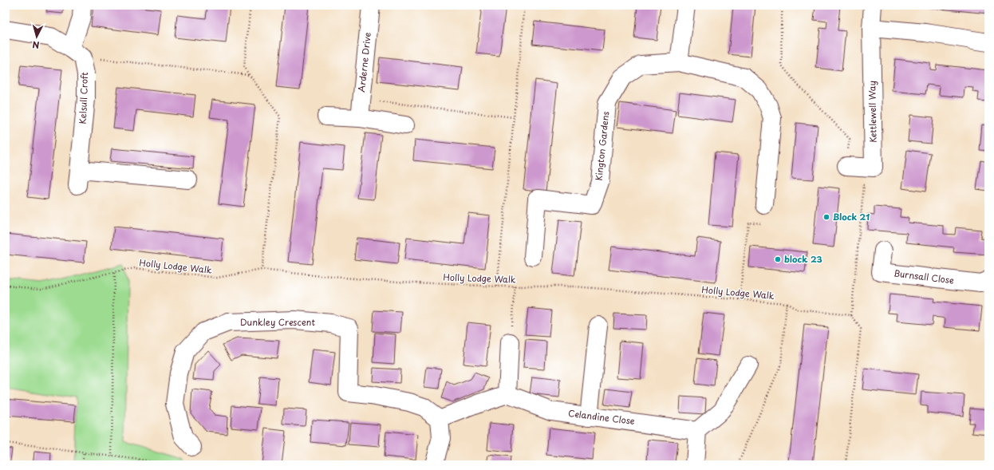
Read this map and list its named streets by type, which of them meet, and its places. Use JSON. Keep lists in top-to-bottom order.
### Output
{
  "streets": {
    "street": [
      "Arderne Drive",
      "Kelsull Croft",
      "Kettlewell Way",
      "Kington Gardens",
      "Burnsall Close",
      "Dunkley Crescent",
      "Celandine Close"
    ],
    "path": ["Holly Lodge Walk"]
  },
  "places": ["Block 21", "block 23"],
  "north": "bottom"
}
